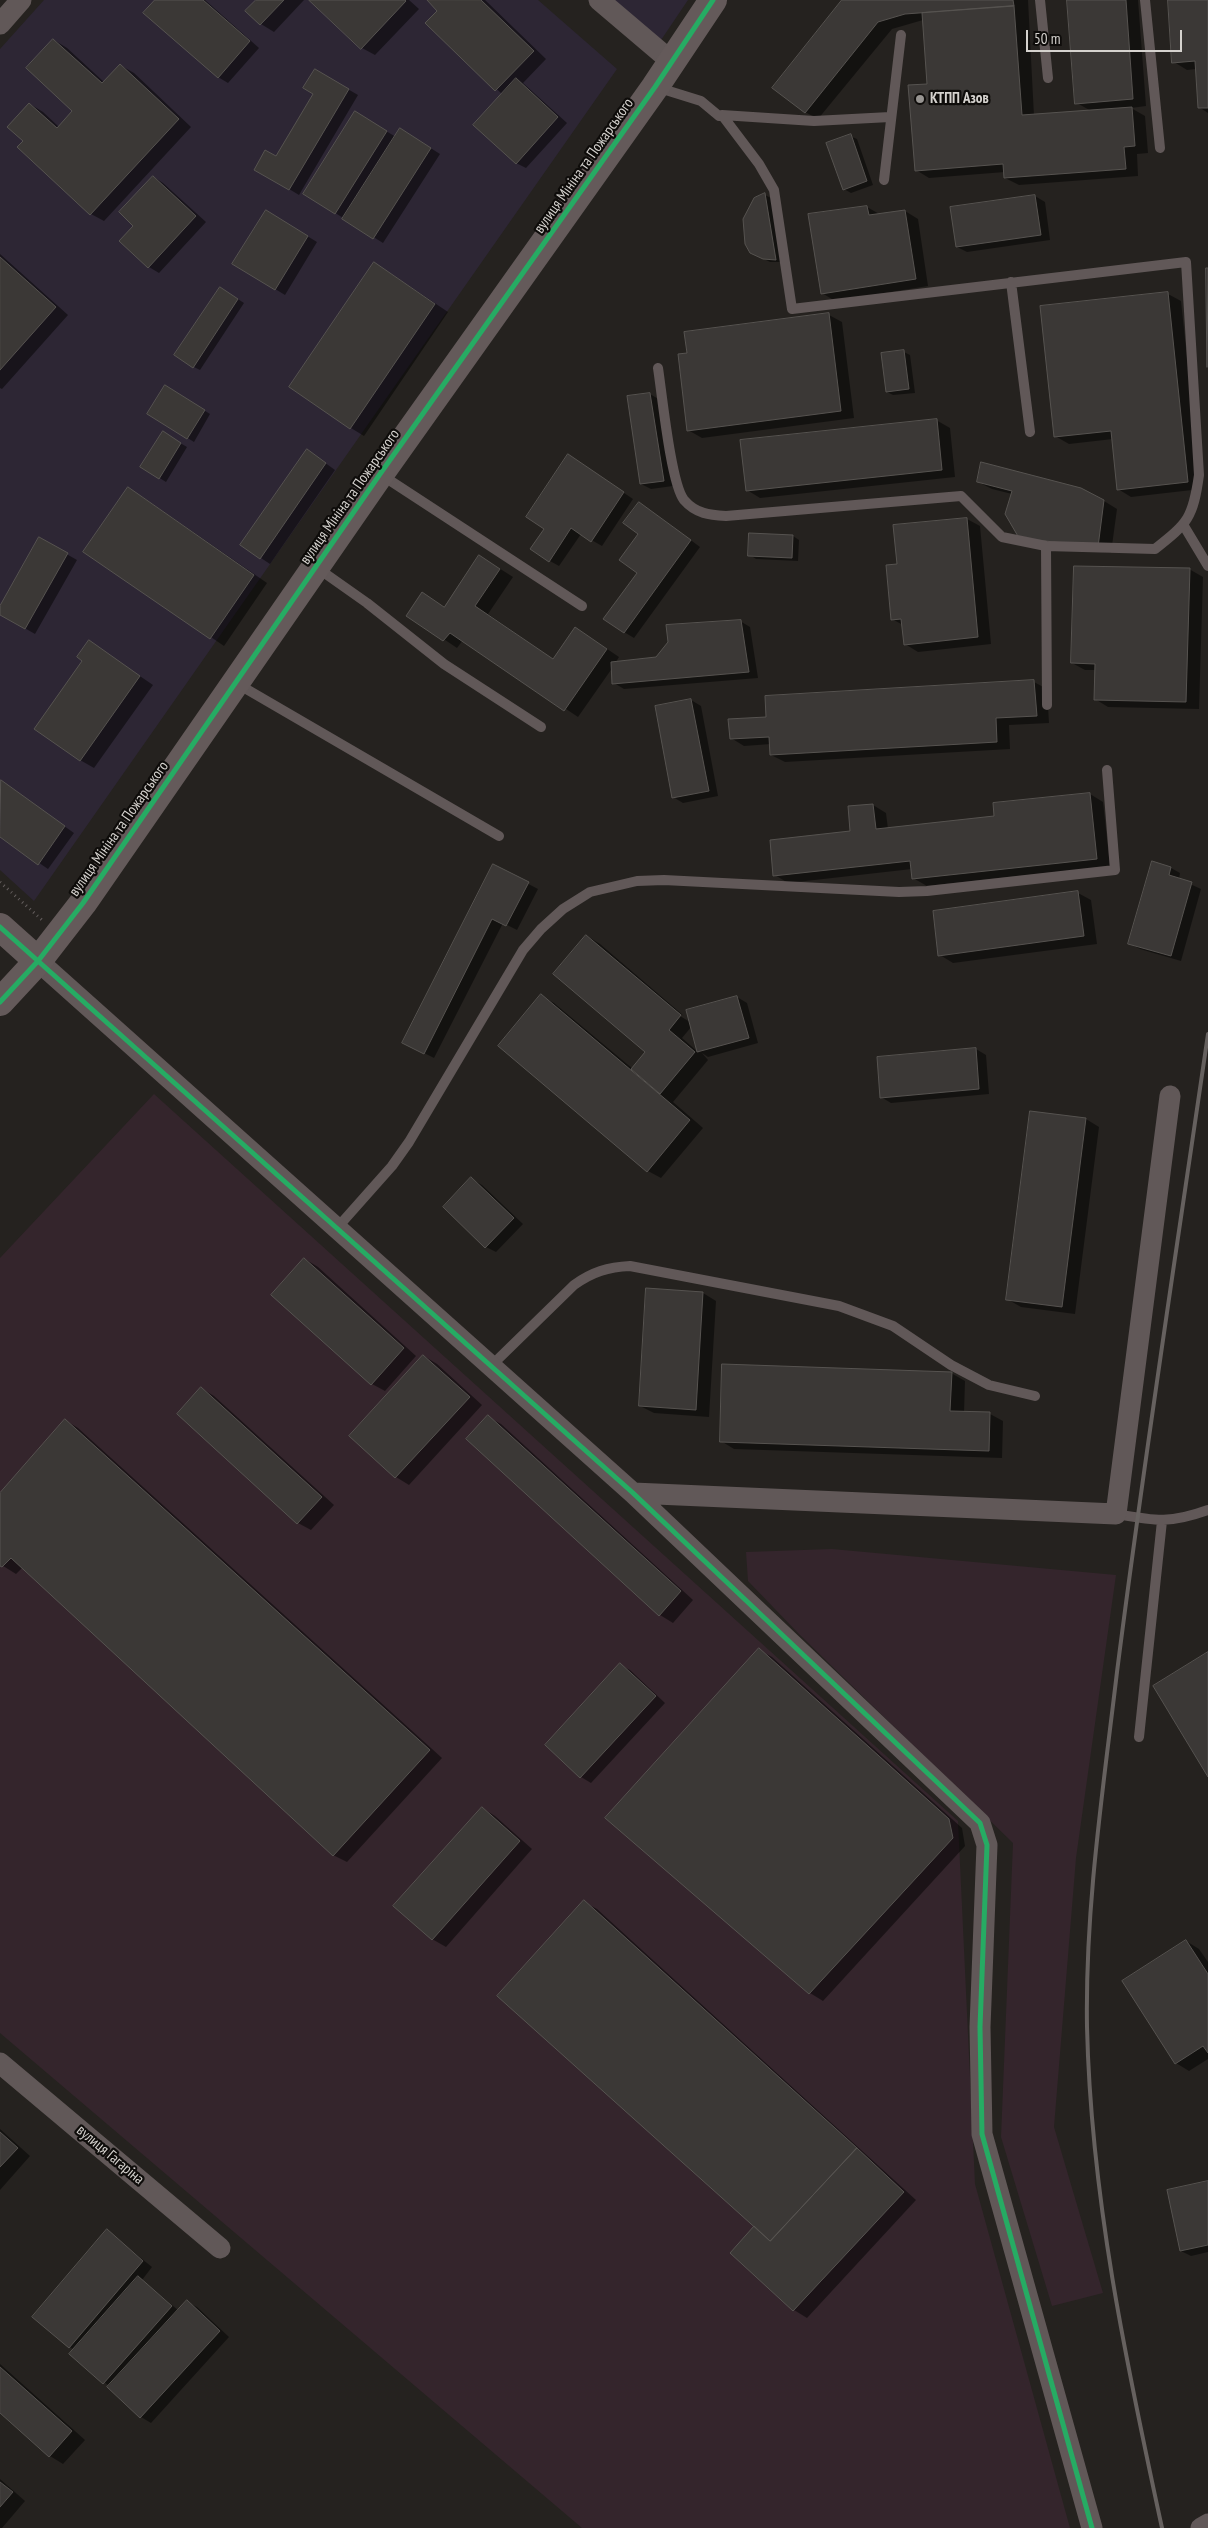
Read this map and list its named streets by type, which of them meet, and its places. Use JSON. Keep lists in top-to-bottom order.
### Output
{
  "streets": {
    "street": ["вулиця Мініна та Пожарського", "вулиця Гагаріна"]
  },
  "places": ["КТПП Азов"],
  "scale_bar": "50 m"
}
